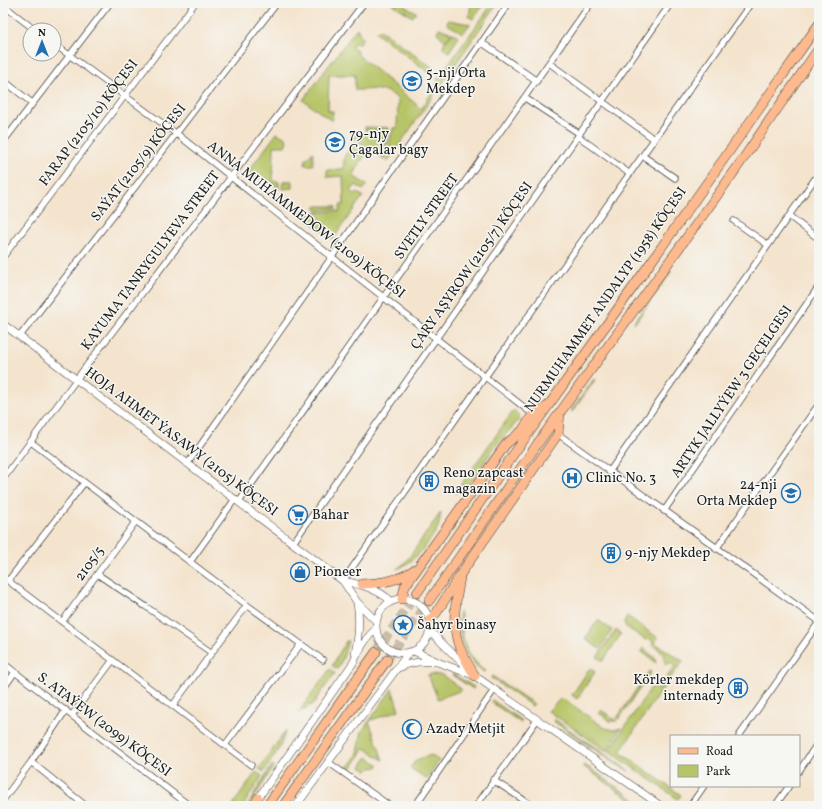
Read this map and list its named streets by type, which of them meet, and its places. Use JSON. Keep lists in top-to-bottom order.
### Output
{
  "streets": {
    "main road": ["NURMUHAMMET ANDALYP (1958) KÖÇESI"],
    "street": [
      "FARAP (2105/10) KÖÇESI",
      "SAÝAT (2105/9) KÖÇESI",
      "SVETLY STREET",
      "ANNA MUHAMMEDOW (2109) KÖÇESI",
      "KAYUMA TANRYGULYEVA STREET",
      "ÇARY AŞYROW (2105/7) KÖÇESI",
      "ARTYK JALLYÝEW 3 GEÇELGESI",
      "HOJA AHMET ÝASAWY (2105) KÖÇESI",
      "2105/5",
      "S. ATAÝEW (2099) KÖÇESI"
    ]
  },
  "crossings": [
    ["FARAP (2105/10) KÖÇESI", "ANNA MUHAMMEDOW (2109) KÖÇESI"],
    ["SAÝAT (2105/9) KÖÇESI", "ANNA MUHAMMEDOW (2109) KÖÇESI"],
    ["SAÝAT (2105/9) KÖÇESI", "HOJA AHMET ÝASAWY (2105) KÖÇESI"],
    ["SVETLY STREET", "ANNA MUHAMMEDOW (2109) KÖÇESI"],
    ["SVETLY STREET", "HOJA AHMET ÝASAWY (2105) KÖÇESI"],
    ["ANNA MUHAMMEDOW (2109) KÖÇESI", "KAYUMA TANRYGULYEVA STREET"],
    ["ANNA MUHAMMEDOW (2109) KÖÇESI", "ÇARY AŞYROW (2105/7) KÖÇESI"],
    ["ANNA MUHAMMEDOW (2109) KÖÇESI", "NURMUHAMMET ANDALYP (1958) KÖÇESI"],
    ["KAYUMA TANRYGULYEVA STREET", "HOJA AHMET ÝASAWY (2105) KÖÇESI"],
    ["ÇARY AŞYROW (2105/7) KÖÇESI", "HOJA AHMET ÝASAWY (2105) KÖÇESI"]
  ],
  "places": {
    "school or university": ["5-nji Orta Mekdep", "79-njy Çagalar bagy", "24-nji Orta Mekdep"],
    "hospital": ["Clinic No. 3"],
    "building": ["Reno zapcast magazin", "9-njy Mekdep", "Körler mekdep internady"],
    "supermarket": ["Bahar"],
    "shop": ["Pioneer"],
    "place": ["Šahyr binasy"],
    "mosque": ["Azady Metjit"]
  },
  "legend": ["Road", "Park"],
  "north": "top"
}
